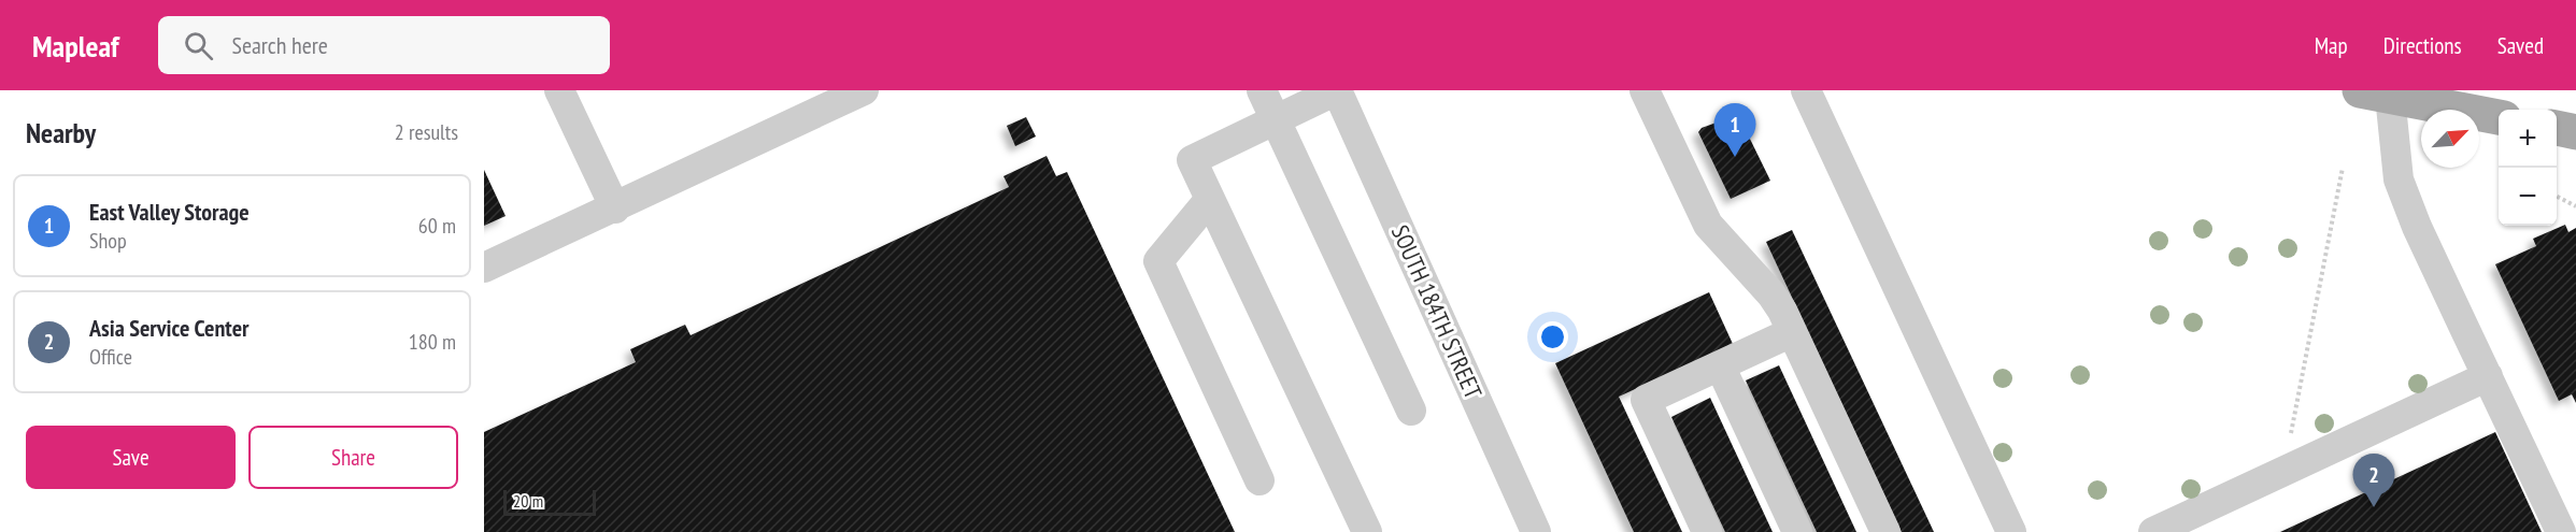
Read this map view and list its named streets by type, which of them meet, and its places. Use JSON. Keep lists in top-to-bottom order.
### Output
{
  "streets": {
    "street": ["SOUTH 184TH STREET"]
  },
  "scale_bar": "20 m",
  "north": "top right",
  "page": {
    "header": "Mapleaf",
    "search": "Search here",
    "nav": ["Map", "Directions", "Saved"],
    "heading": ["Nearby", "2 results"],
    "pins": ["1", "2"],
    "map_buttons": ["+", "−"],
    "list": [
      {
        "mark": "1",
        "name": "East Valley Storage",
        "note": "Shop",
        "value": "60 m"
      },
      {
        "mark": "2",
        "name": "Asia Service Center",
        "note": "Office",
        "value": "180 m"
      }
    ],
    "buttons": ["Save", "Share"],
    "scale": "20 m"
  }
}
